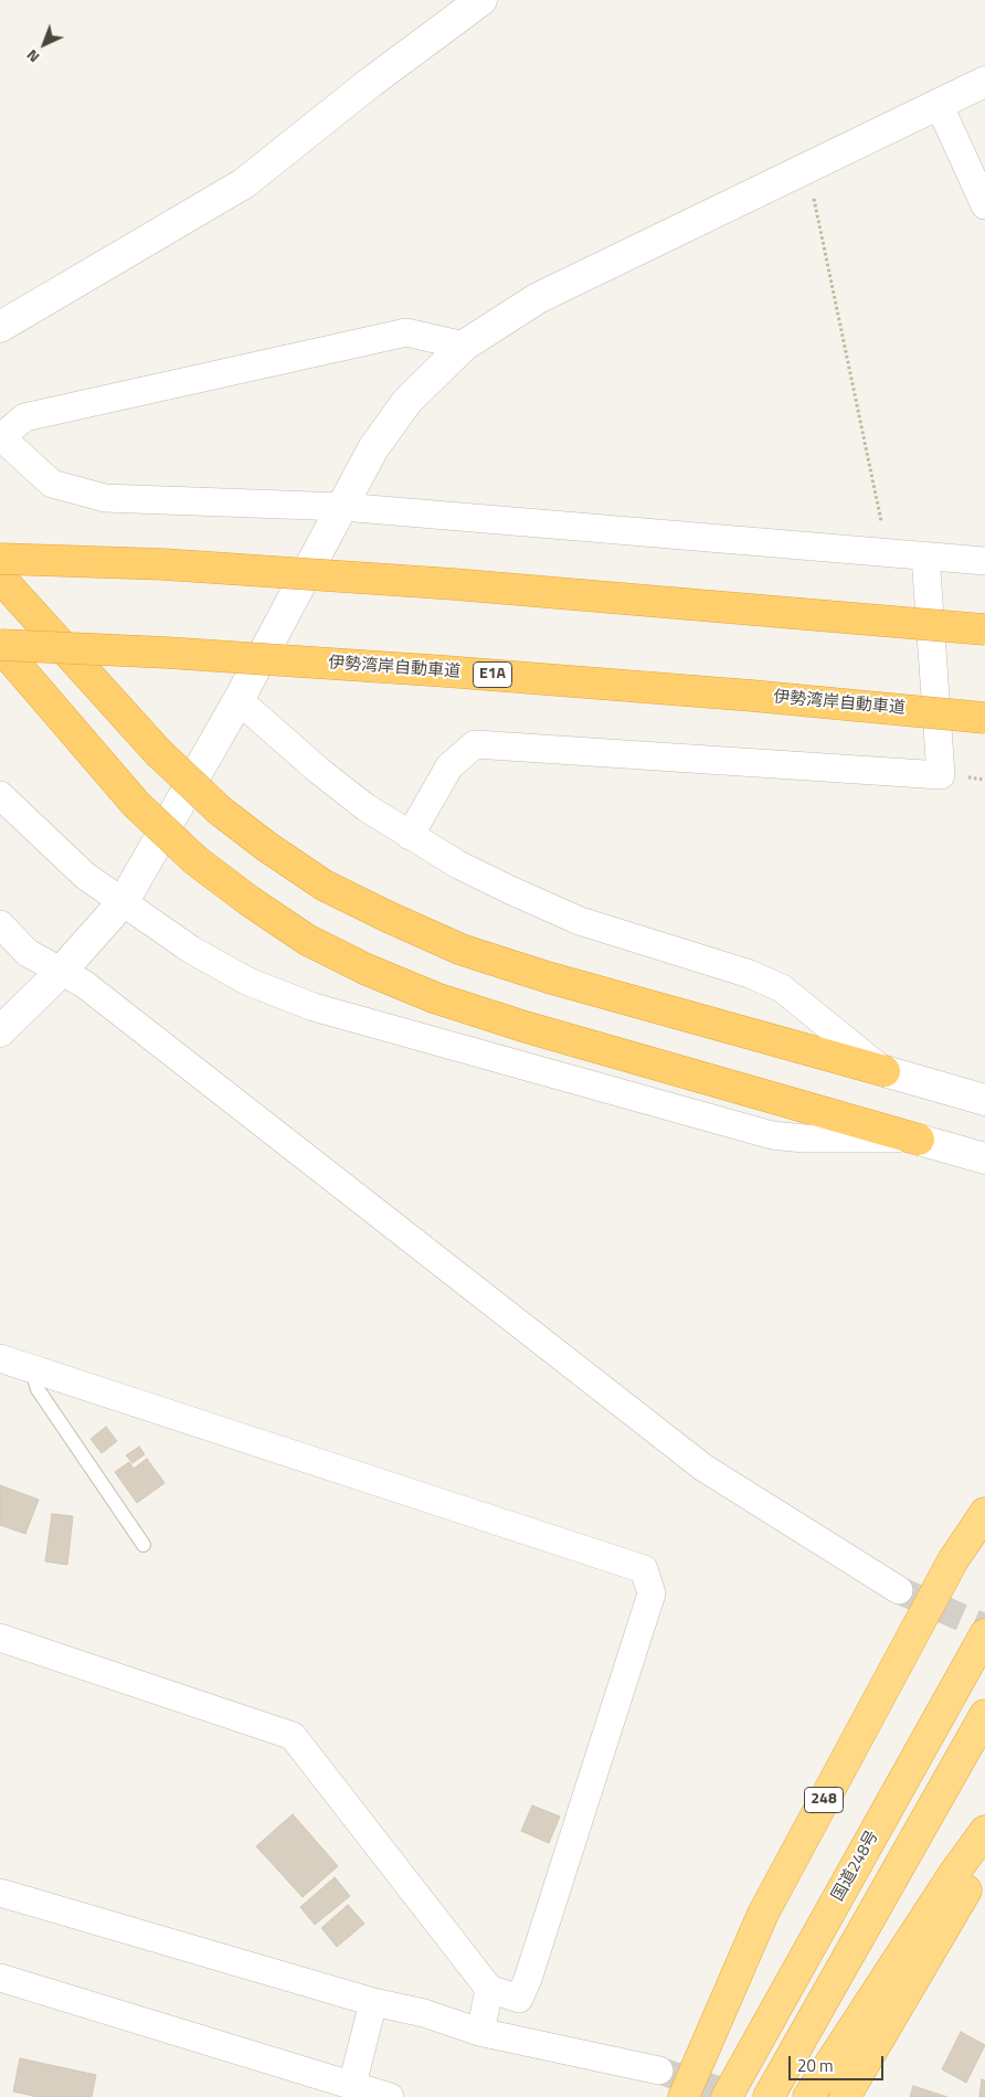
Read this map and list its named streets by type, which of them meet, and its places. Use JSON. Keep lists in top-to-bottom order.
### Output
{
  "streets": {
    "highway": [
      "伊勢湾岸自動車道",
      "E1A",
      "248",
      "国道248号"
    ]
  },
  "scale_bar": "20 m",
  "north": "bottom left"
}
